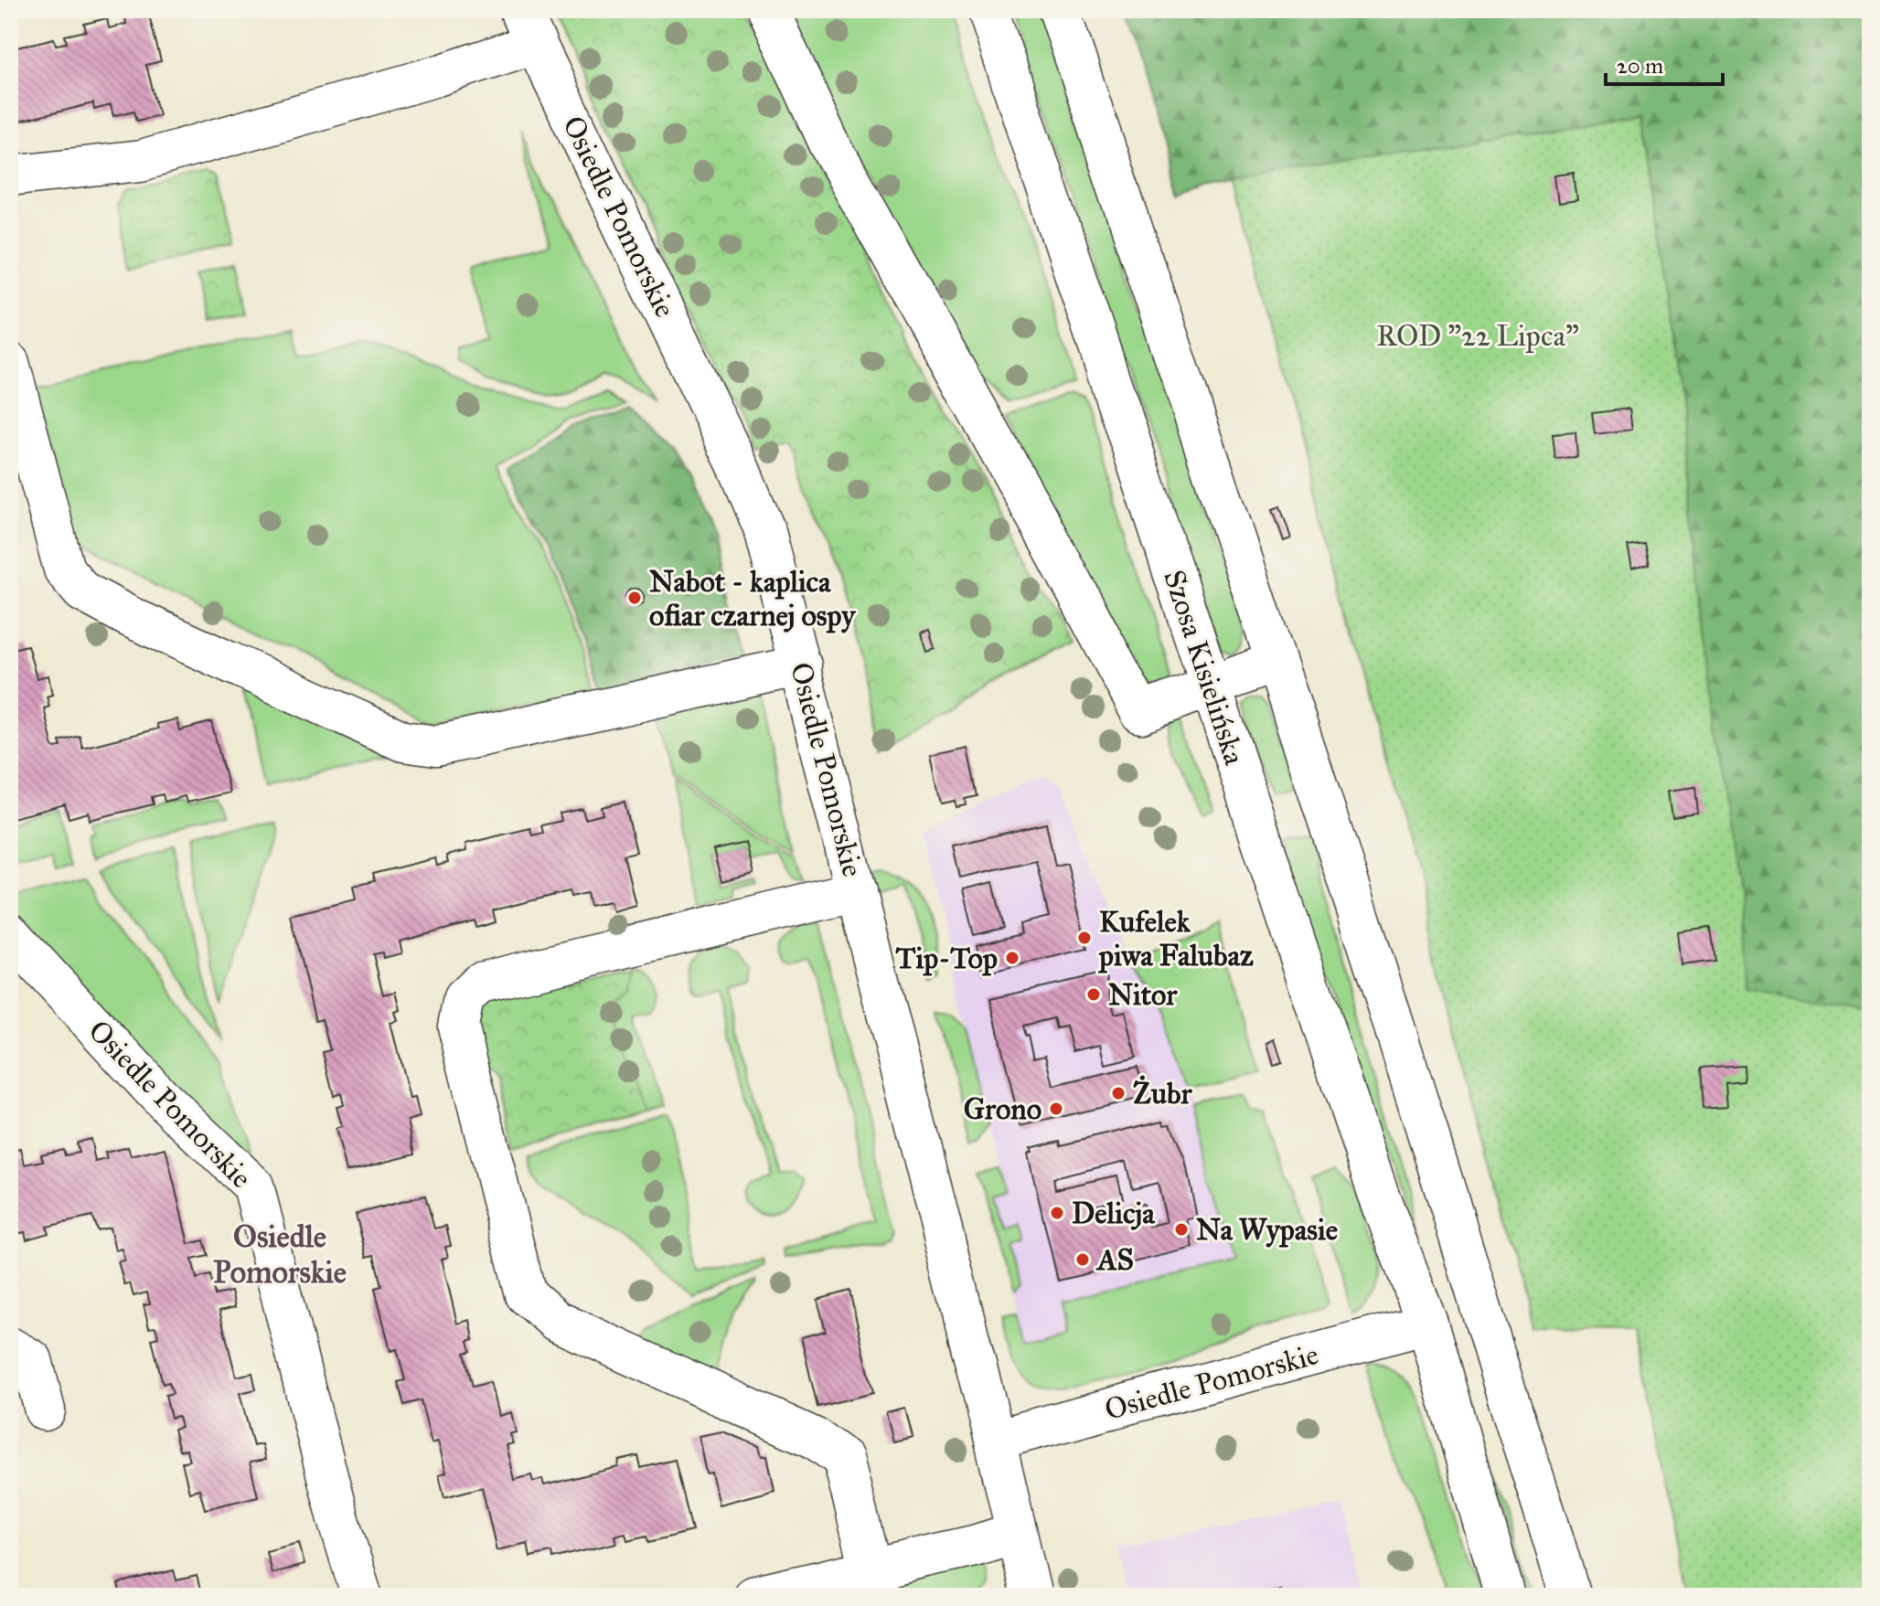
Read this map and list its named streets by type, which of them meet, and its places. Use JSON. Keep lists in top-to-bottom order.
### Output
{
  "streets": {
    "street": ["Osiedle Pomorskie", "Szosa Kisielińska"]
  },
  "crossings": [
    ["Osiedle Pomorskie", "Szosa Kisielińska"]
  ],
  "districts": ["Osiedle Pomorskie"],
  "parks": ["ROD \"22 Lipca\""],
  "places": [
    "Nabot - kaplica ofiar czarnej ospy",
    "Kufelek piwa Falubaz",
    "Tip-Top",
    "Nitor",
    "Żubr",
    "Grono",
    "Delicja",
    "Na Wypasie",
    "AS"
  ],
  "scale_bar": "20 m"
}
